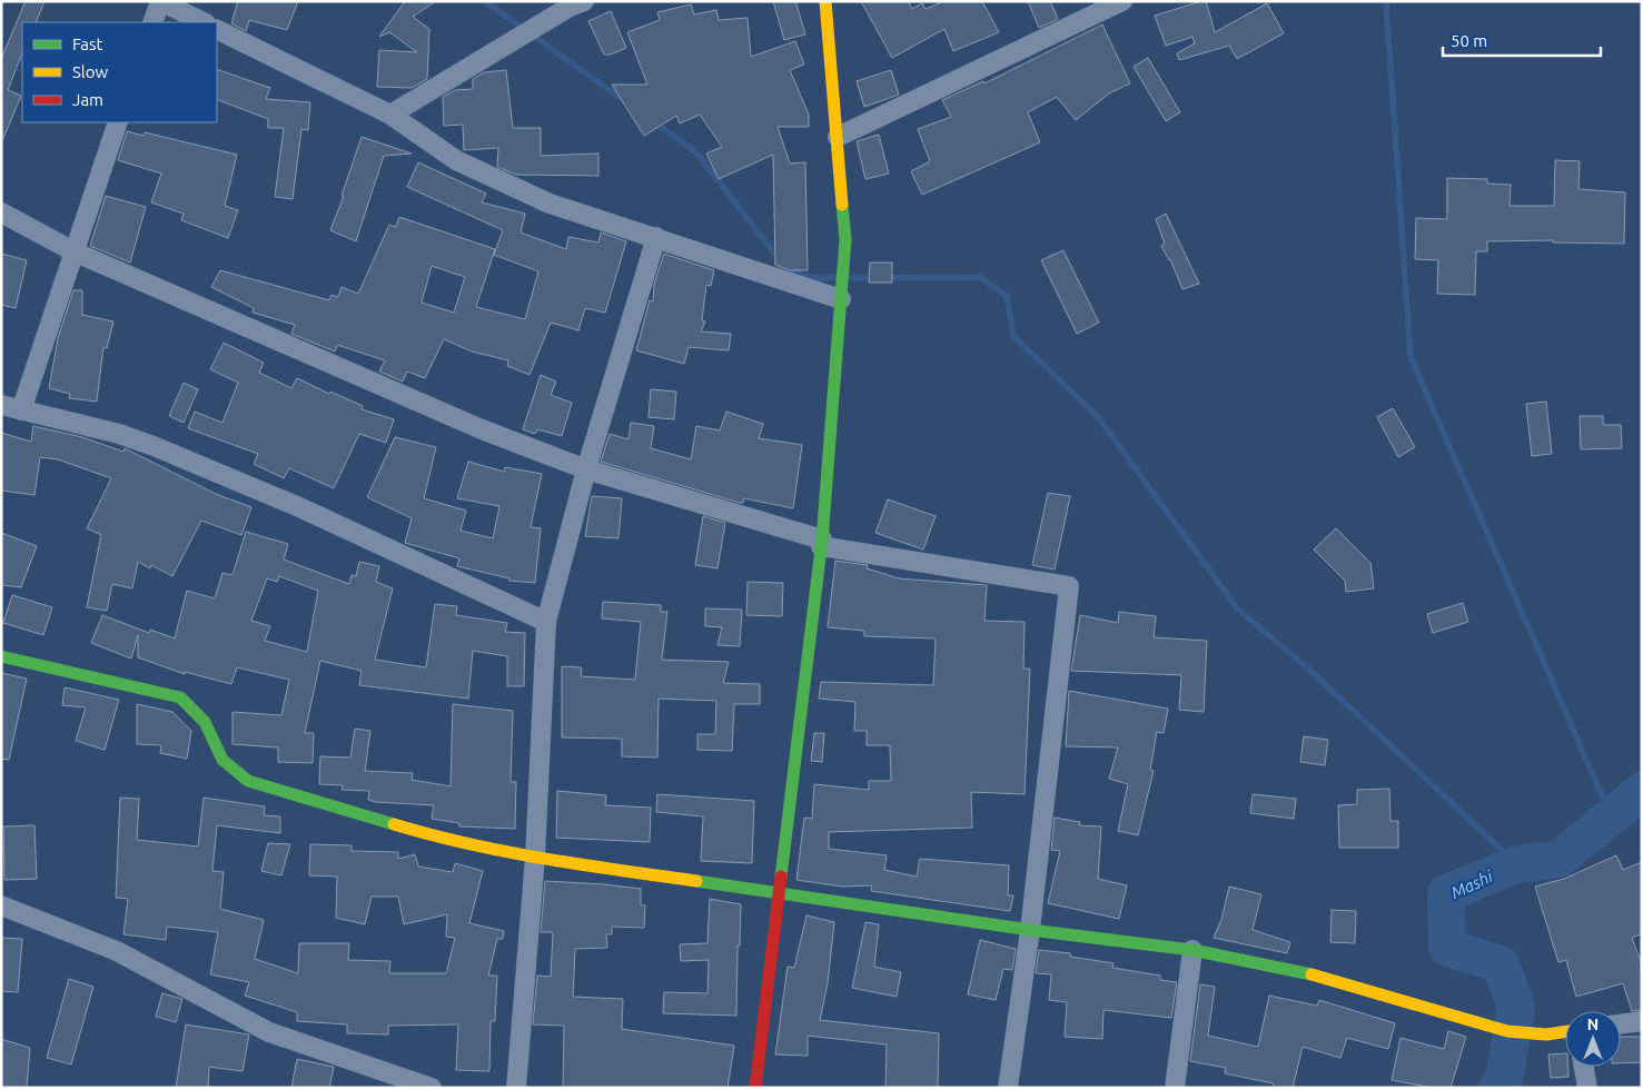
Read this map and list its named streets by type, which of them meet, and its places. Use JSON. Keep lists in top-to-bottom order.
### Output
{
  "water": ["Mashi"],
  "legend": ["Fast", "Slow", "Jam"],
  "scale_bar": "50 m",
  "north": "top"
}
